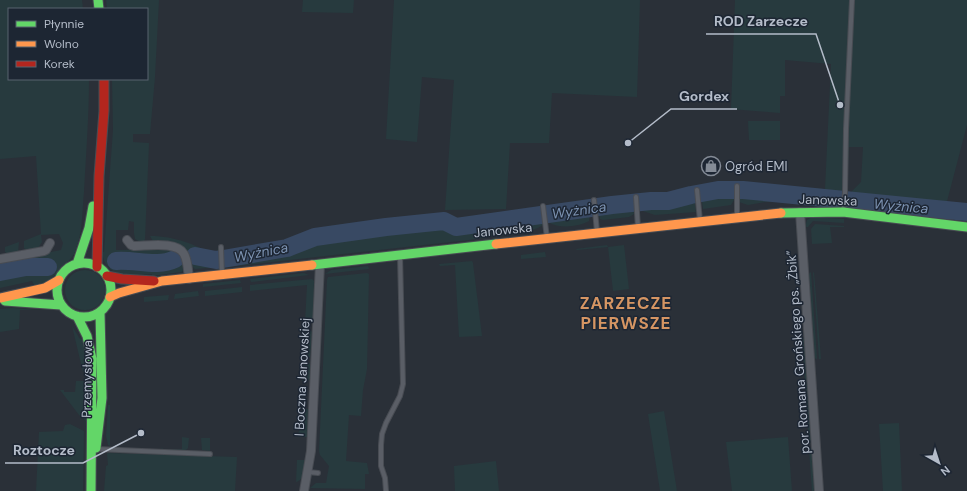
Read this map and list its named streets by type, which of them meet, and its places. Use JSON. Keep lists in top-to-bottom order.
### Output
{
  "streets": {
    "street": [
      "Janowska",
      "por. Romana Grońskiego ps. „Żbik”",
      "I Boczna Janowskiej",
      "Przemysłowa"
    ]
  },
  "crossings": [
    ["Janowska", "por. Romana Grońskiego ps. „Żbik”"],
    ["Janowska", "I Boczna Janowskiej"],
    ["Janowska", "Przemysłowa"]
  ],
  "districts": ["ZARZECZE PIERWSZE"],
  "water": ["Wyżnica"],
  "places": {
    "other": ["ROD Zarzecze", "Gordex", "Roztocze"],
    "shop": ["Ogród EMI"]
  },
  "legend": ["Płynnie", "Wolno", "Korek"],
  "north": "bottom right"
}
